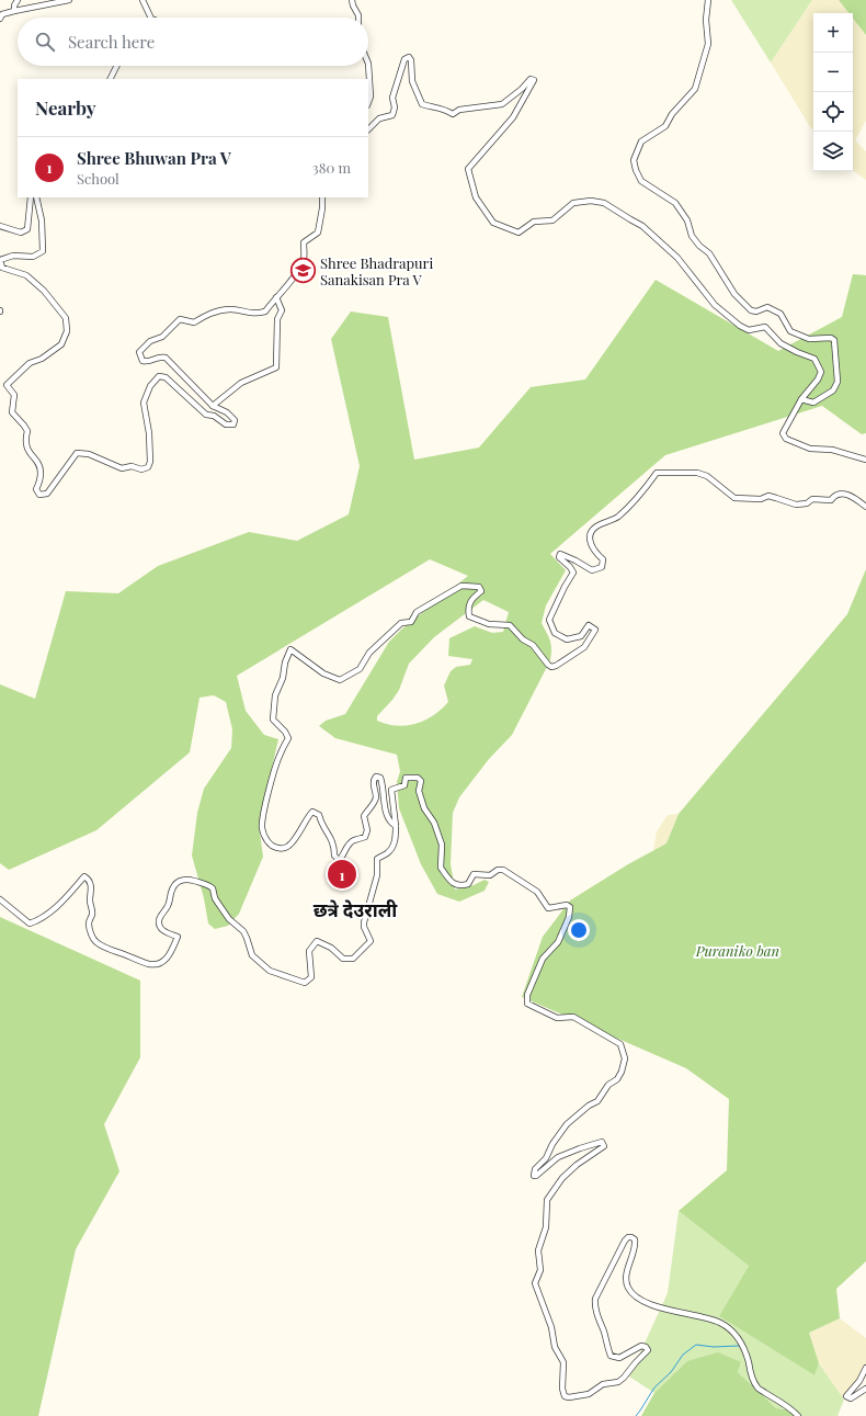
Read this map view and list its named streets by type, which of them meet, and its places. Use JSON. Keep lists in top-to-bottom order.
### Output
{
  "districts": ["छत्रे देउराली"],
  "parks": ["Puraniko ban"],
  "places": {
    "school or university": ["Shree Bhadrapuri Sanakisan Pra V"]
  },
  "page": {
    "map_buttons": ["+", "−"],
    "search": "Search here",
    "heading": "Nearby",
    "list": [
      {
        "mark": "1",
        "name": "Shree Bhuwan Pra V",
        "note": "School",
        "value": "380 m"
      }
    ],
    "pins": "1"
  }
}
